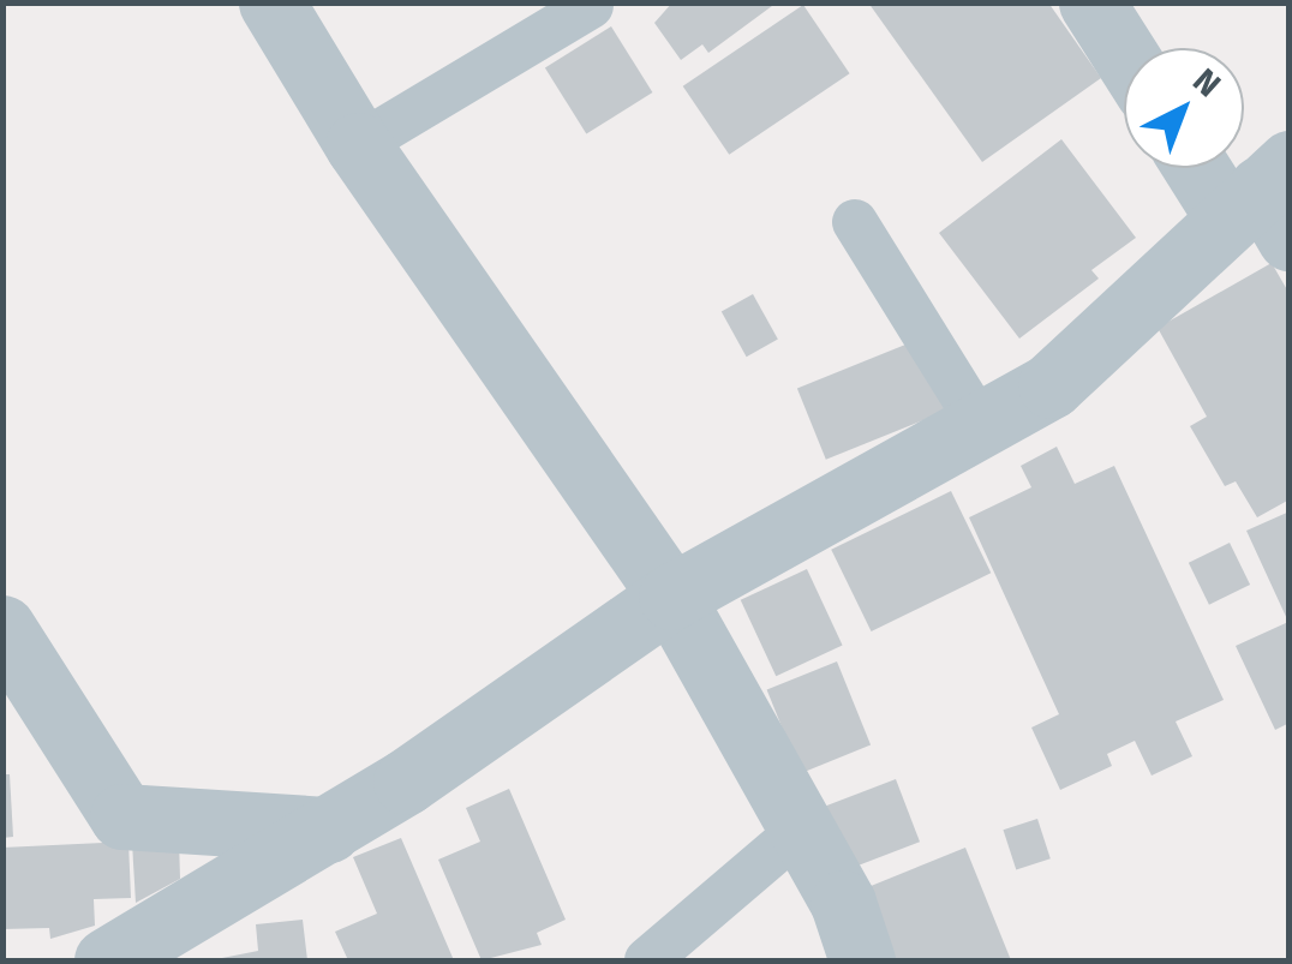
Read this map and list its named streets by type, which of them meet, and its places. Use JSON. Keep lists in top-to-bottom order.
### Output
{
  "north": "top right"
}
